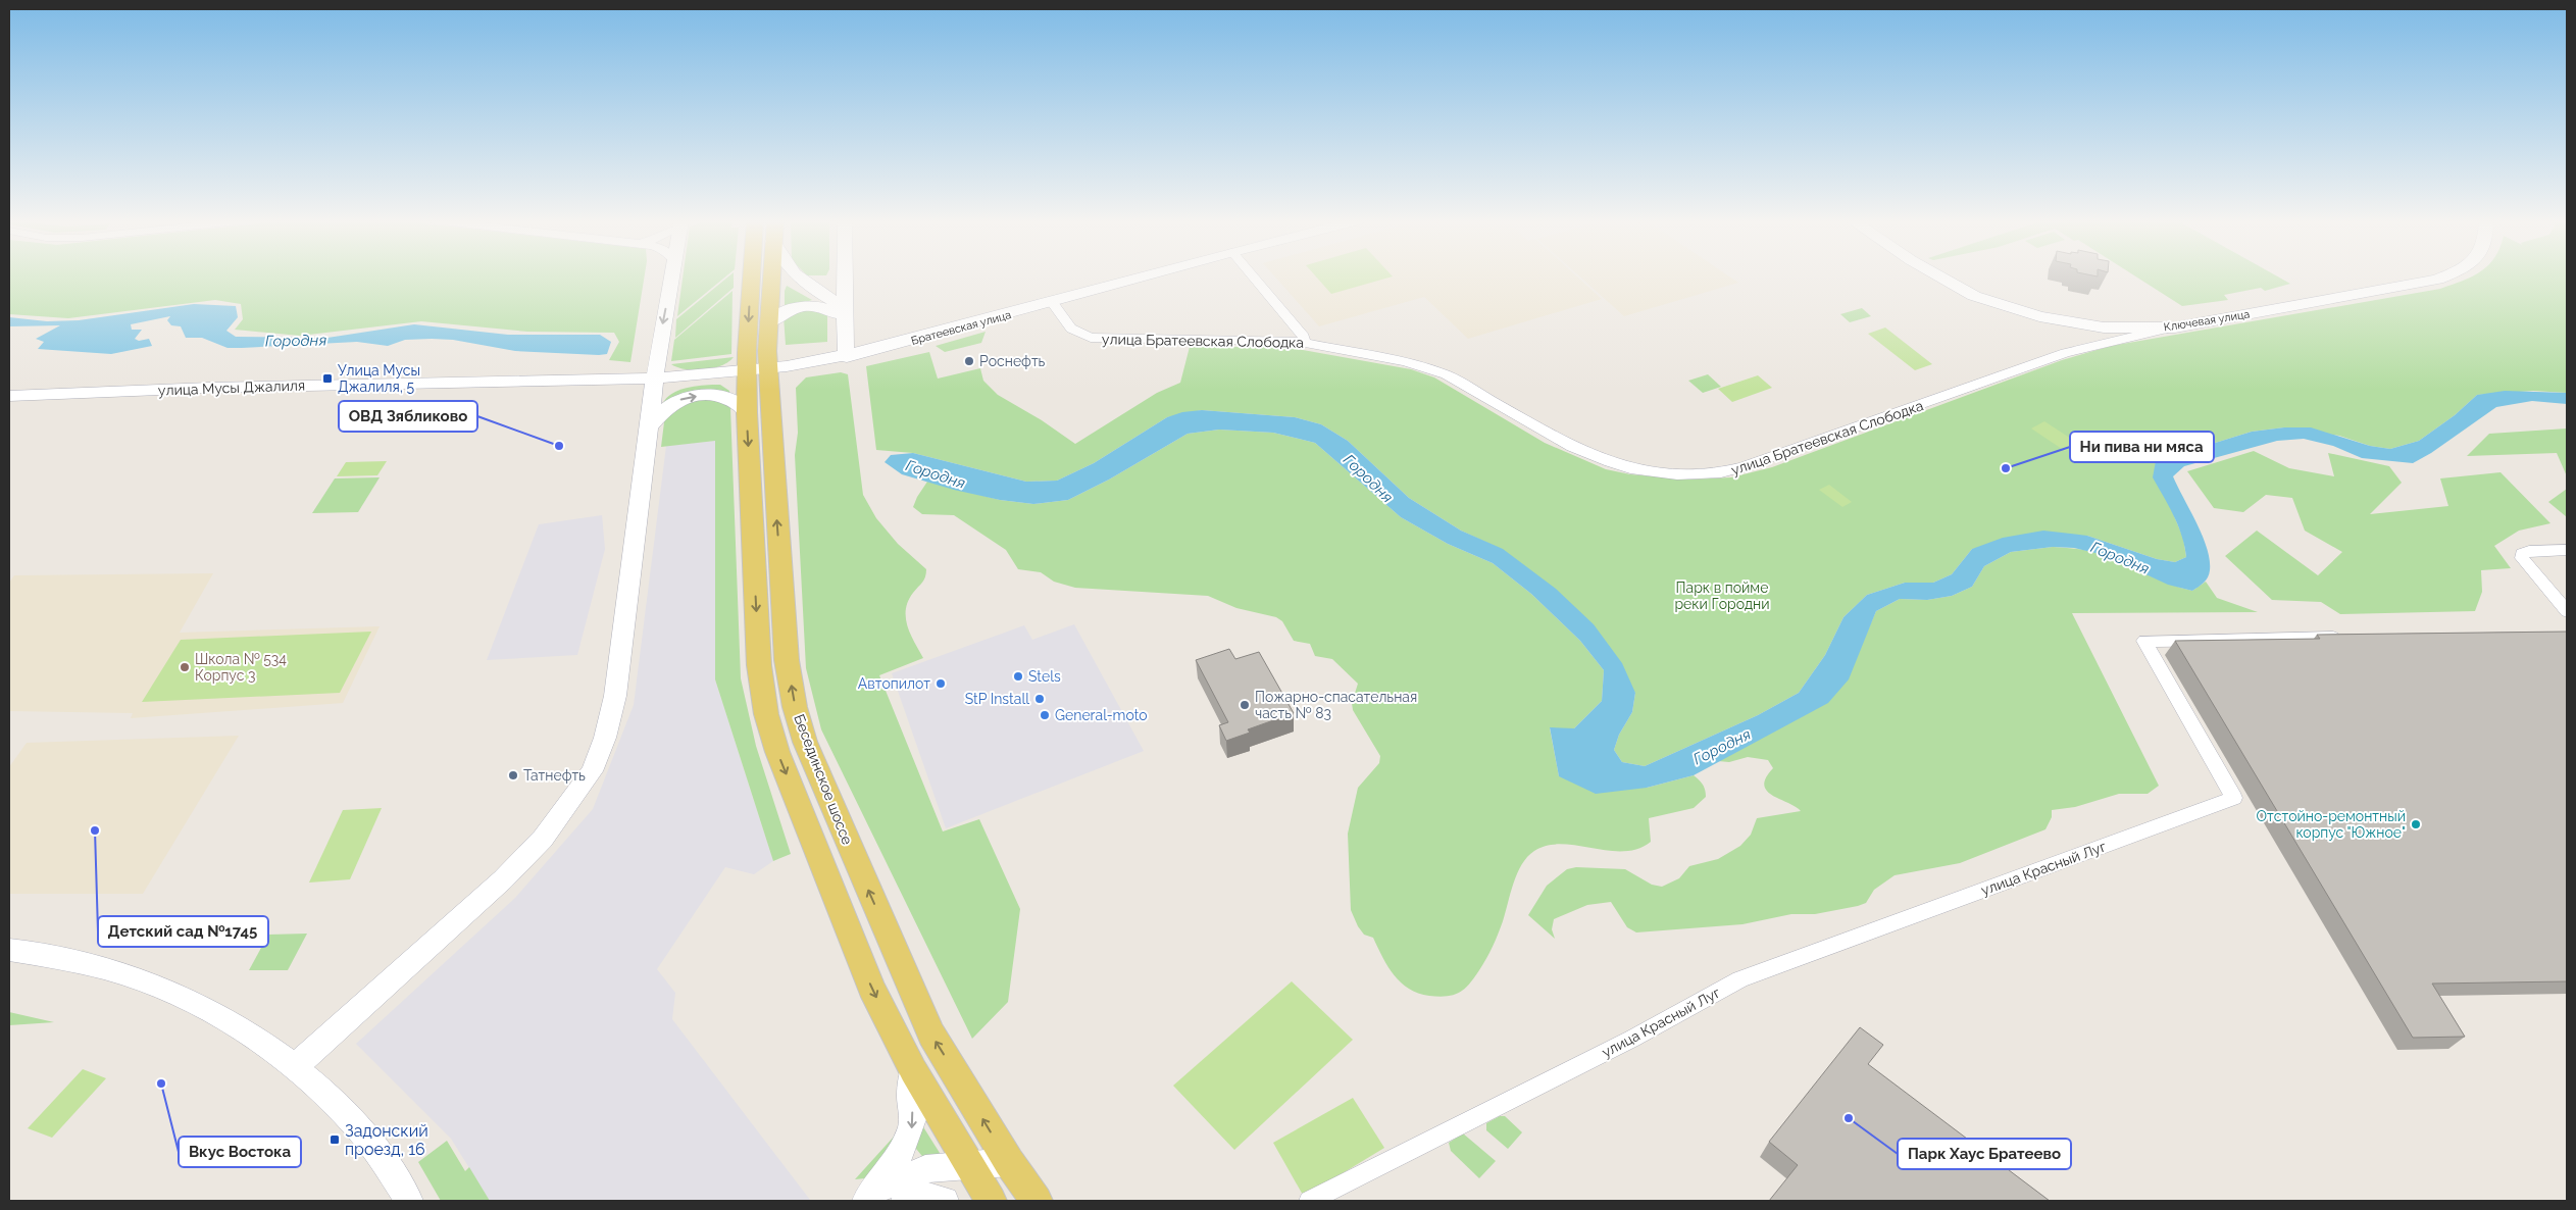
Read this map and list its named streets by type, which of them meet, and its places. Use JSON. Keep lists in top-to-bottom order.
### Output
{
  "streets": {
    "main road": ["Бесединское шоссе"],
    "street": [
      "Ключевая улица",
      "Братеевская улица",
      "улица Братеевская Слободка",
      "улица Мусы Джалиля",
      "улица Красный Луг"
    ]
  },
  "crossings": [
    ["Ключевая улица", "улица Братеевская Слободка"],
    ["Братеевская улица", "улица Братеевская Слободка"],
    ["Братеевская улица", "улица Мусы Джалиля"],
    ["Братеевская улица", "Бесединское шоссе"]
  ],
  "water": ["Городня"],
  "parks": ["Парк в пойме реки Городни"],
  "places": {
    "other": [
      "Роснефть",
      "ОВД Зябликово",
      "Ни пива ни мяса",
      "Школа № 534 Корпус 3",
      "Stels",
      "Автопилот",
      "StP Install",
      "Пожарно-спасательная часть № 83",
      "General-moto",
      "Татнефть",
      "Отстойно-ремонтный корпус \"Южное\"",
      "Детский сад №1745",
      "Вкус Востока",
      "Парк Хаус Братеево"
    ],
    "transit": ["Улица Мусы Джалиля, 5", "Задонский проезд, 16"]
  }
}
